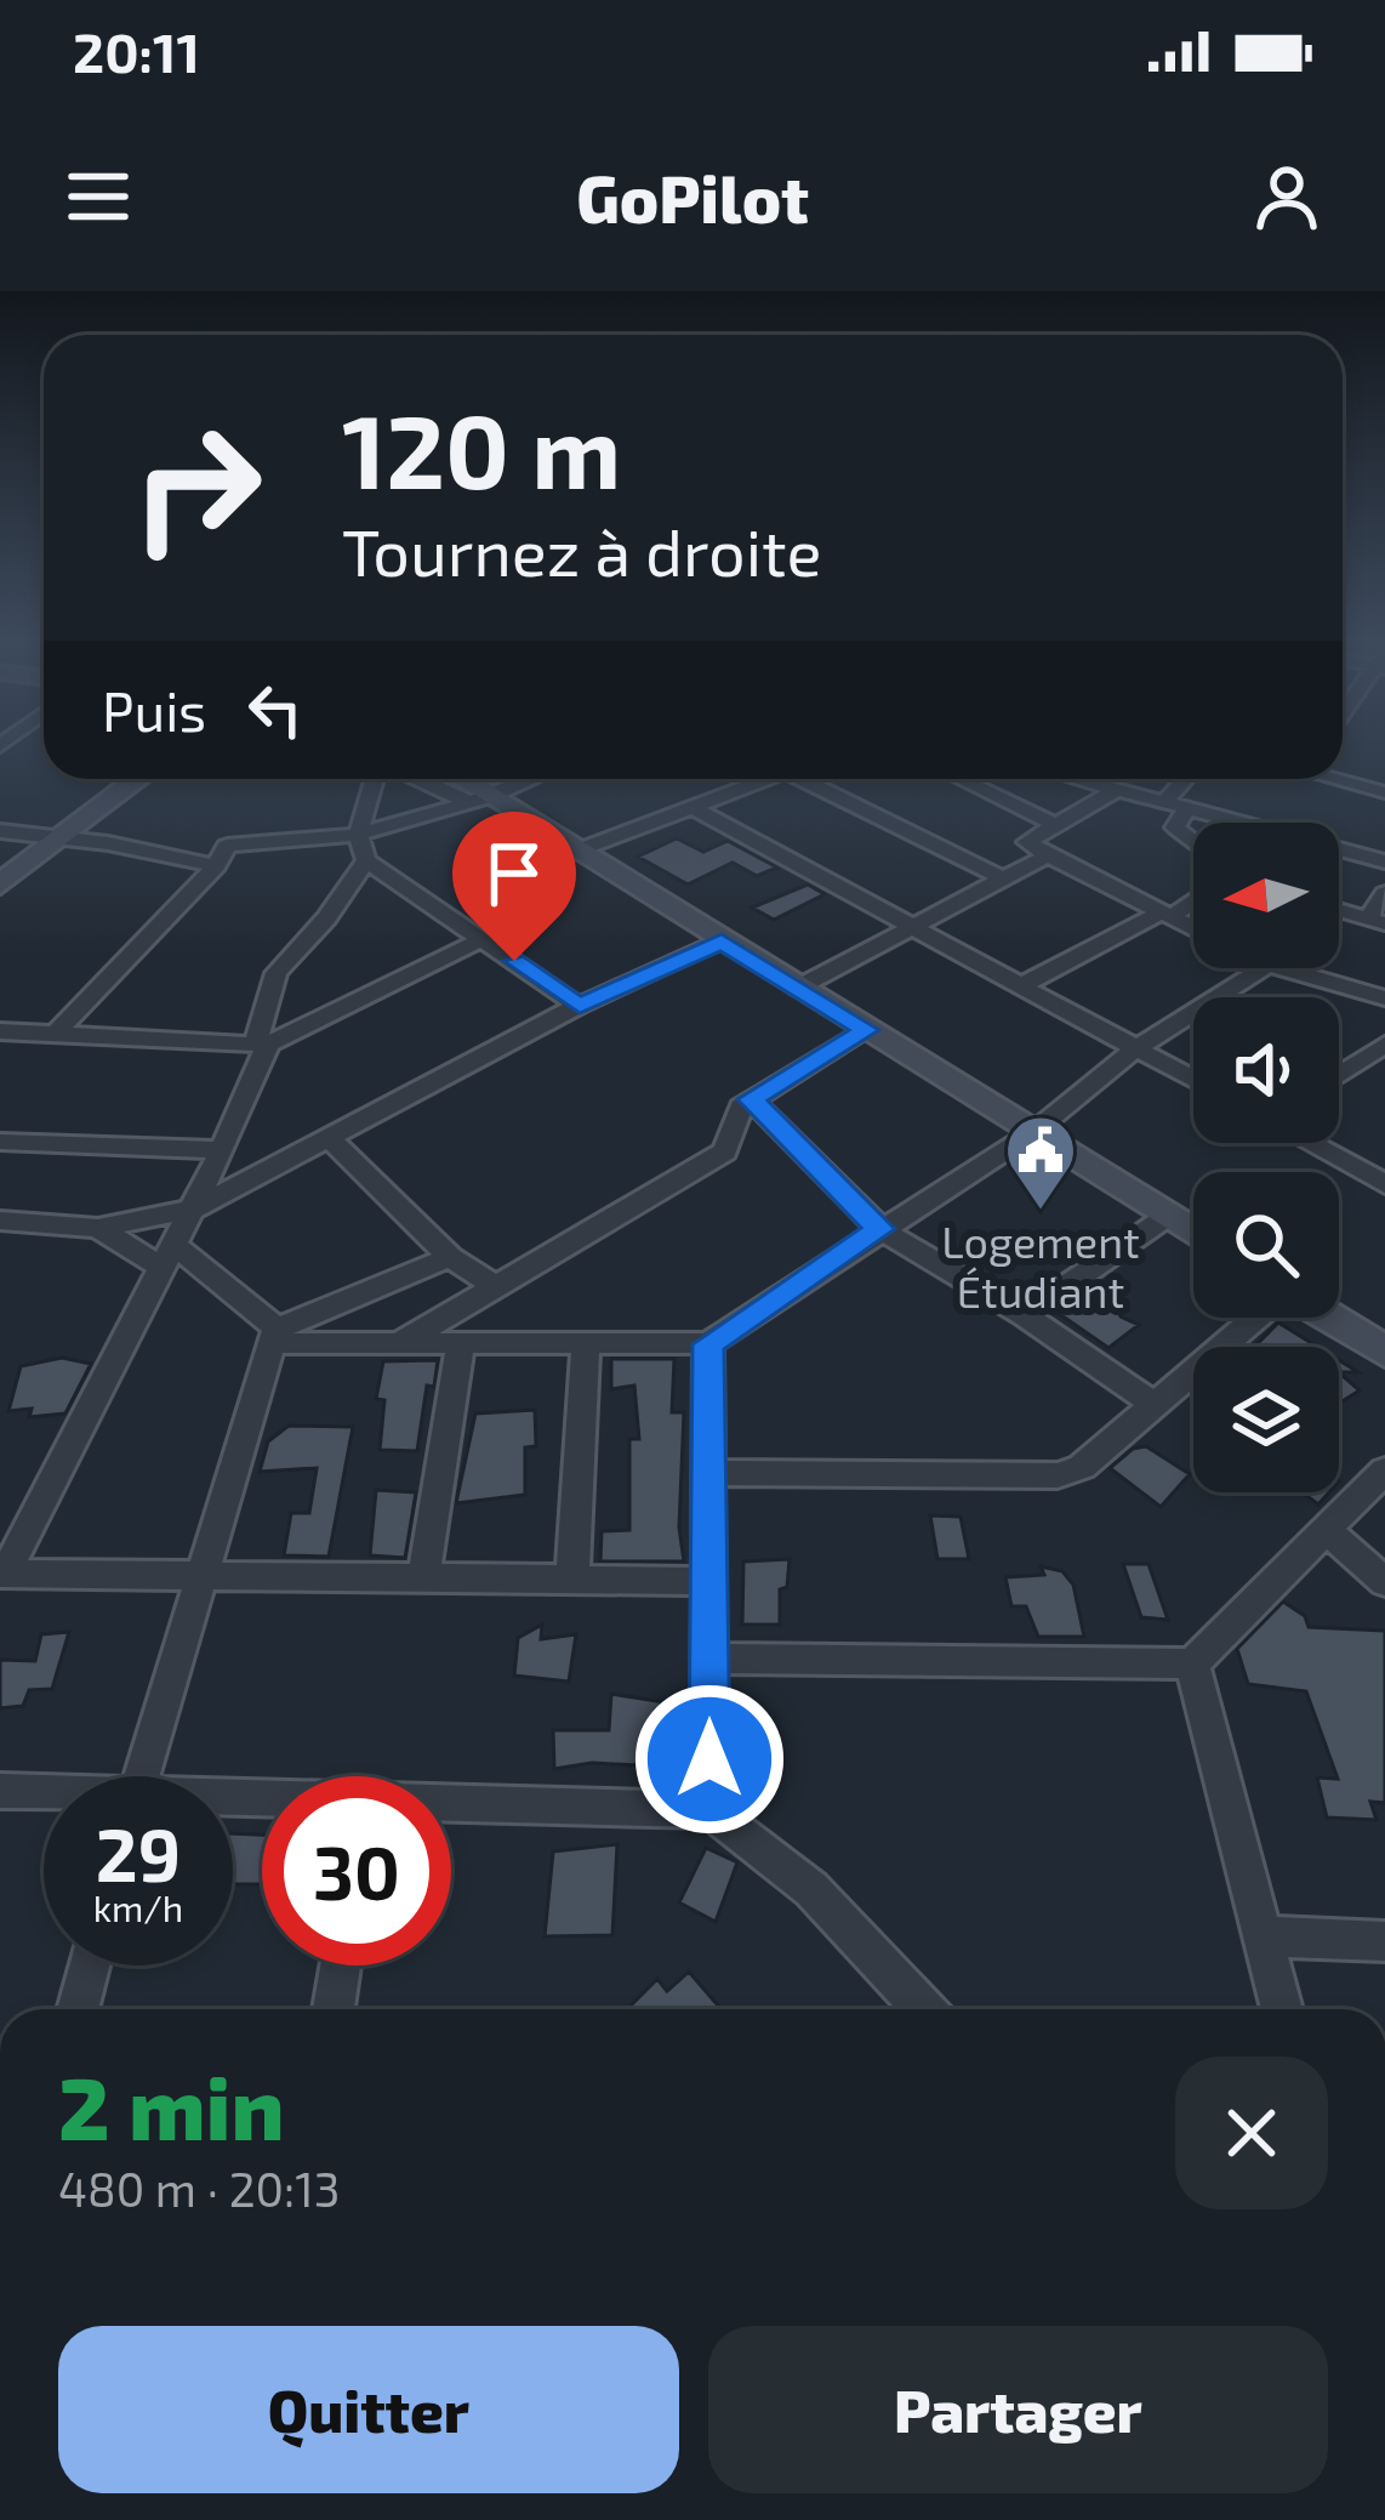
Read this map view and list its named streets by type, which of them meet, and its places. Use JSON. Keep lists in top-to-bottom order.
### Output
{
  "places": {
    "public building": ["Logement Étudiant"]
  },
  "north": "left",
  "page": {
    "status": "20:11",
    "header": "GoPilot",
    "turn": ["120 m", "Tournez à droite"],
    "then": "Puis",
    "speed": "29 km/h",
    "limit": "30",
    "heading": ["2 min", "480 m · 20:13"],
    "buttons": ["Quitter", "Partager"]
  }
}
